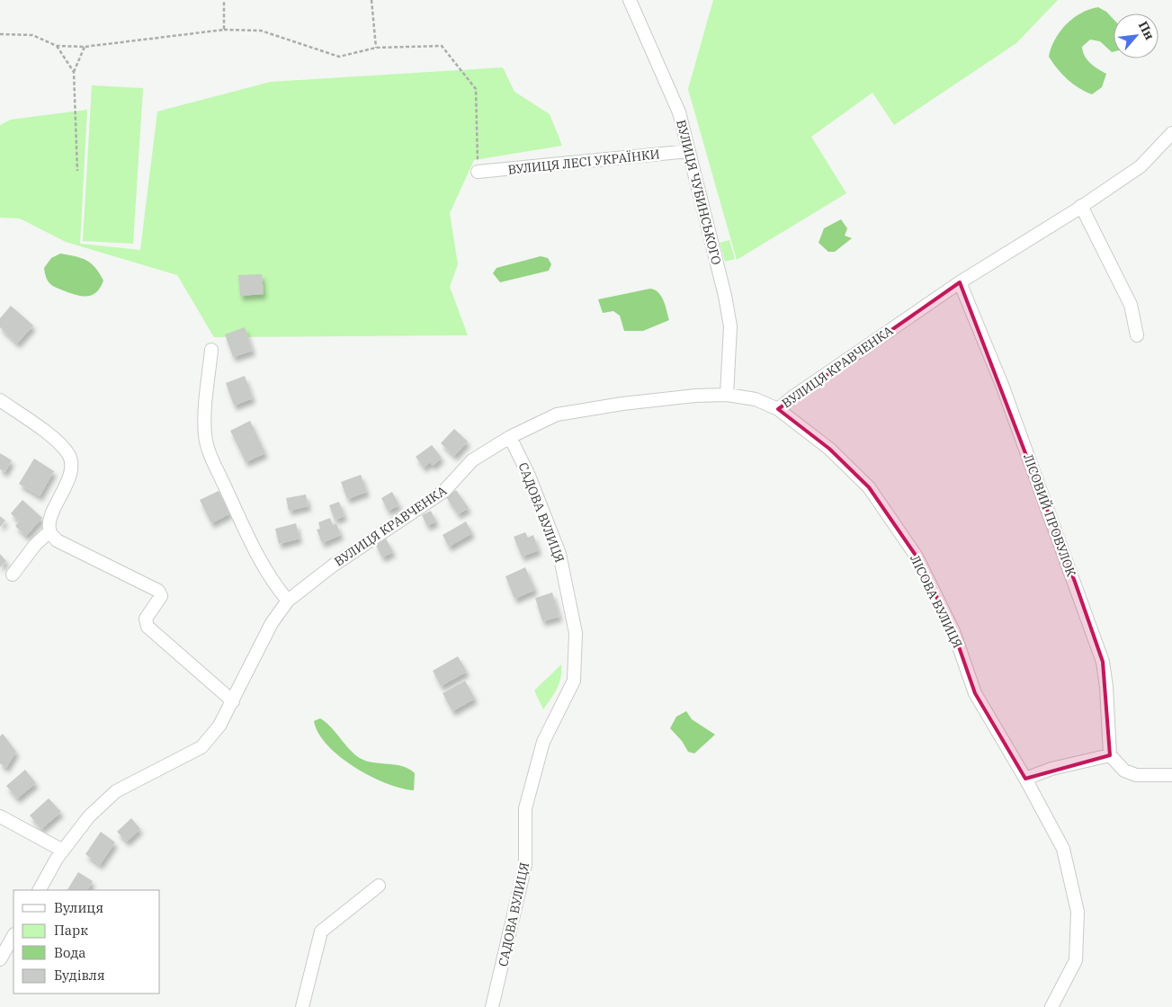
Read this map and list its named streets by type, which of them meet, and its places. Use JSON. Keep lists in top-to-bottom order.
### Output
{
  "streets": {
    "street": [
      "ВУЛИЦЯ ЛЕСІ УКРАЇНКИ",
      "ВУЛИЦЯ ЧУБИНСЬКОГО",
      "ВУЛИЦЯ КРАВЧЕНКА",
      "САДОВА ВУЛИЦЯ",
      "ЛІСОВИЙ ПРОВУЛОК",
      "ЛІСОВА ВУЛИЦЯ"
    ]
  },
  "crossings": [
    ["ВУЛИЦЯ ЛЕСІ УКРАЇНКИ", "ВУЛИЦЯ ЧУБИНСЬКОГО"],
    ["ВУЛИЦЯ ЧУБИНСЬКОГО", "ВУЛИЦЯ КРАВЧЕНКА"],
    ["ВУЛИЦЯ КРАВЧЕНКА", "САДОВА ВУЛИЦЯ"],
    ["ВУЛИЦЯ КРАВЧЕНКА", "ЛІСОВИЙ ПРОВУЛОК"],
    ["ВУЛИЦЯ КРАВЧЕНКА", "ЛІСОВА ВУЛИЦЯ"]
  ],
  "legend": [
    "Вулиця",
    "Парк",
    "Вода",
    "Будівля"
  ],
  "north": "top right"
}
